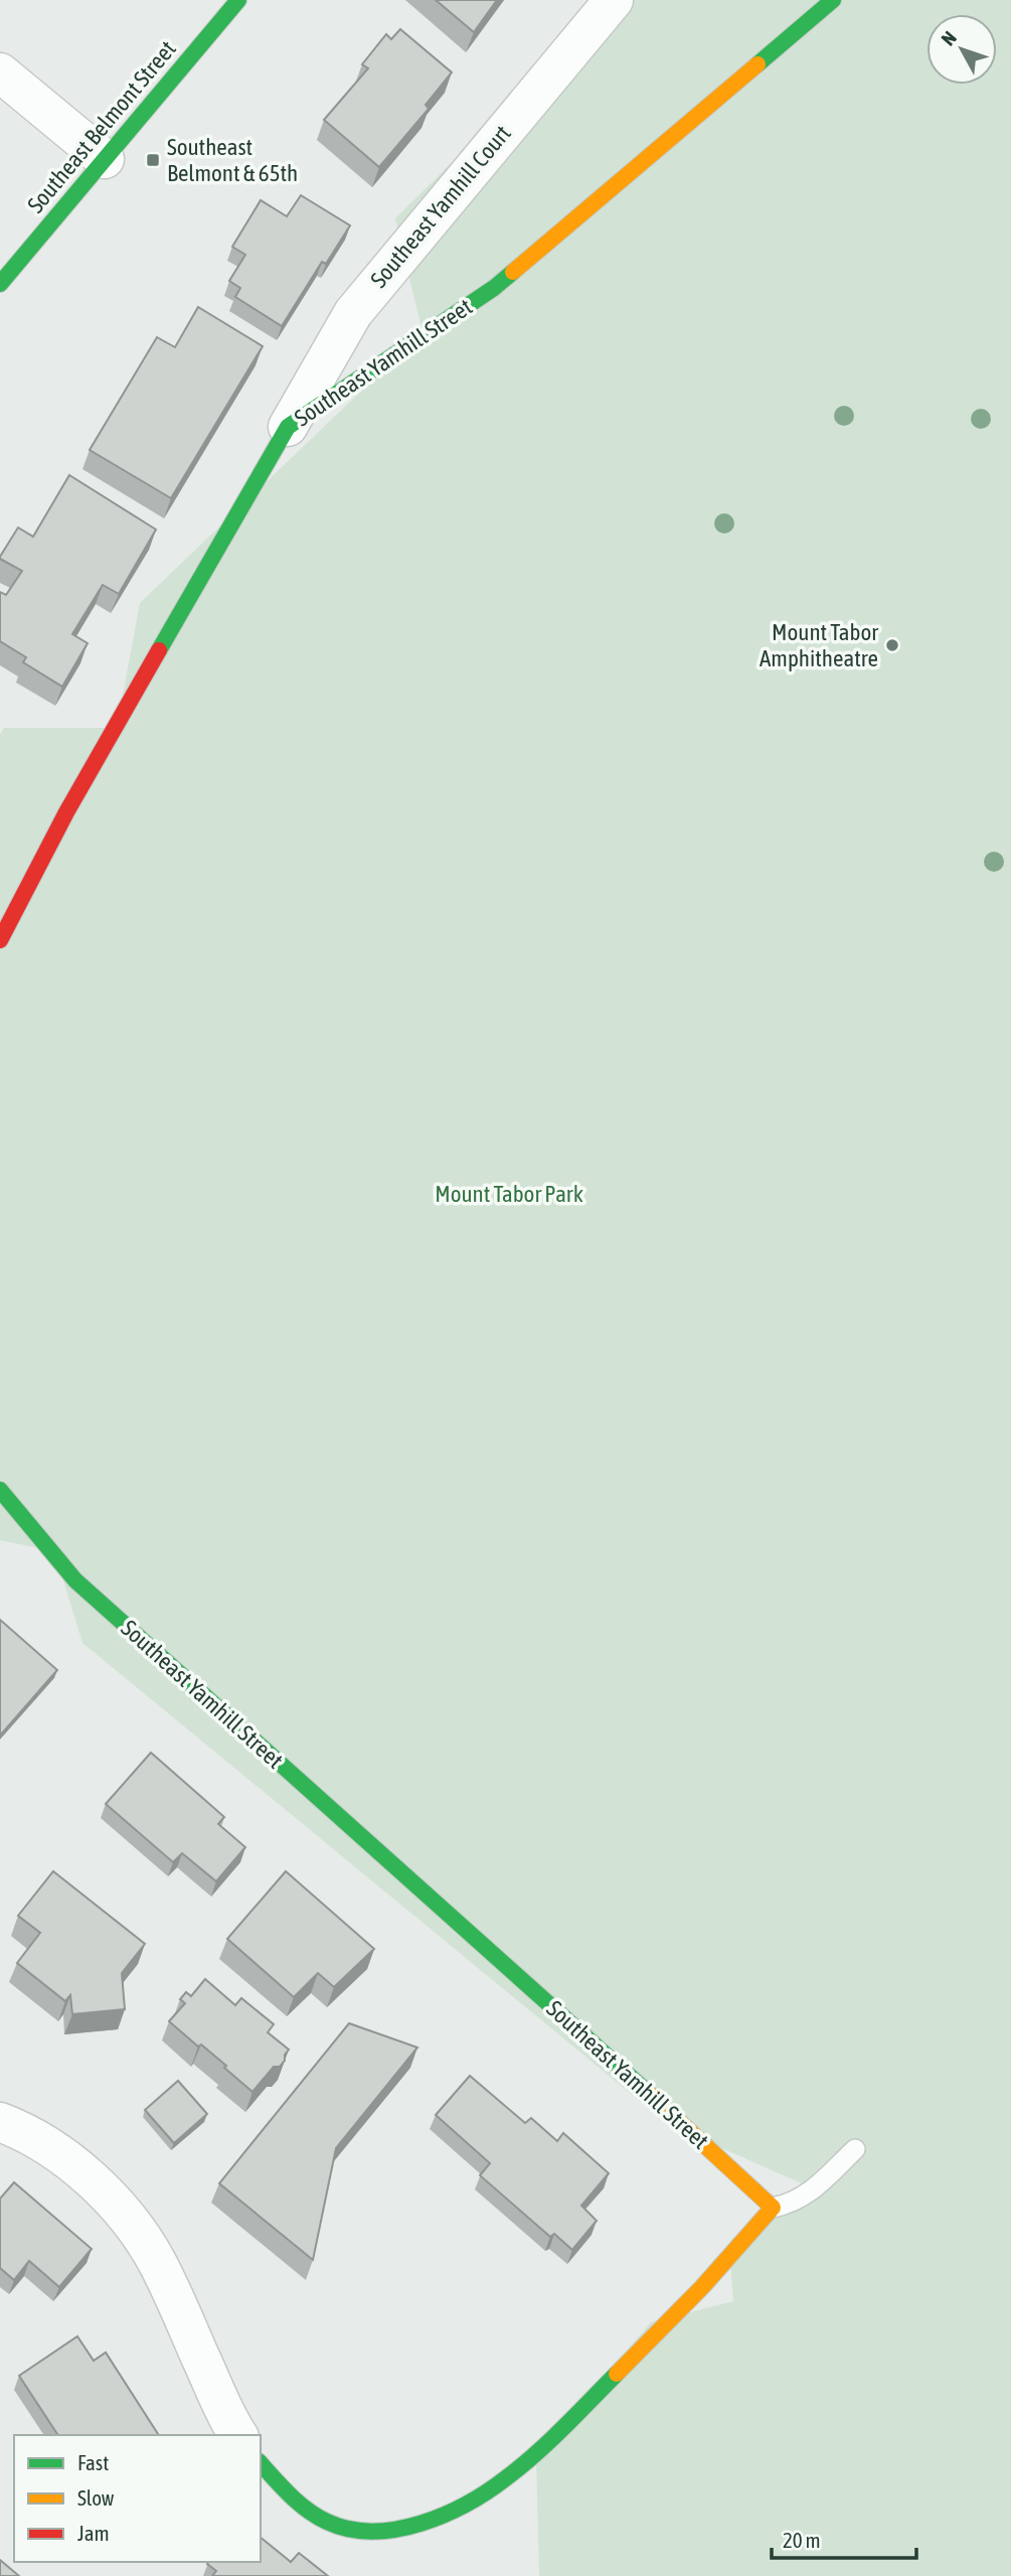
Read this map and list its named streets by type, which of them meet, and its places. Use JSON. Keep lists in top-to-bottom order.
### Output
{
  "streets": {
    "street": ["Southeast Belmont Street", "Southeast Yamhill Court", "Southeast Yamhill Street"]
  },
  "crossings": [
    ["Southeast Yamhill Court", "Southeast Yamhill Street"]
  ],
  "parks": ["Mount Tabor Park"],
  "places": {
    "transit": ["Southeast Belmont & 65th"],
    "other": ["Mount Tabor Amphitheatre"]
  },
  "legend": ["Fast", "Slow", "Jam"],
  "scale_bar": "20 m",
  "north": "top left"
}
